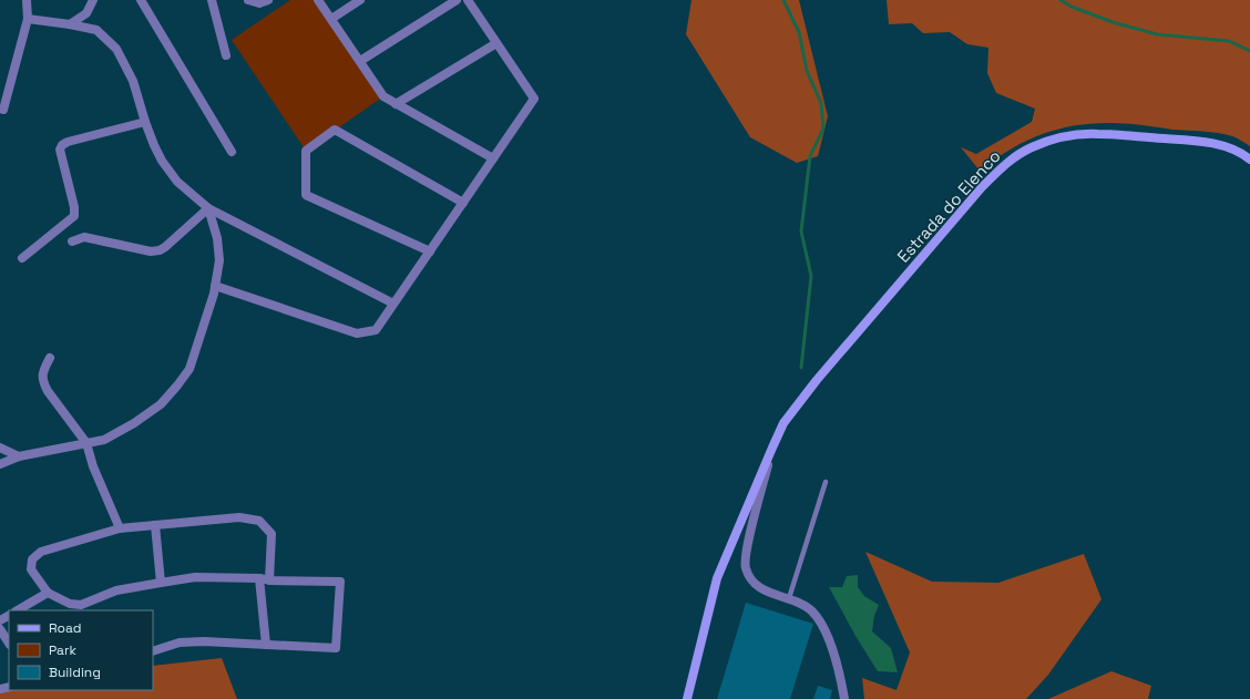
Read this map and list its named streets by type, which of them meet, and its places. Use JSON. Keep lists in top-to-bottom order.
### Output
{
  "streets": {
    "street": ["Estrada do Elenco"]
  },
  "legend": ["Road", "Park", "Building"]
}
